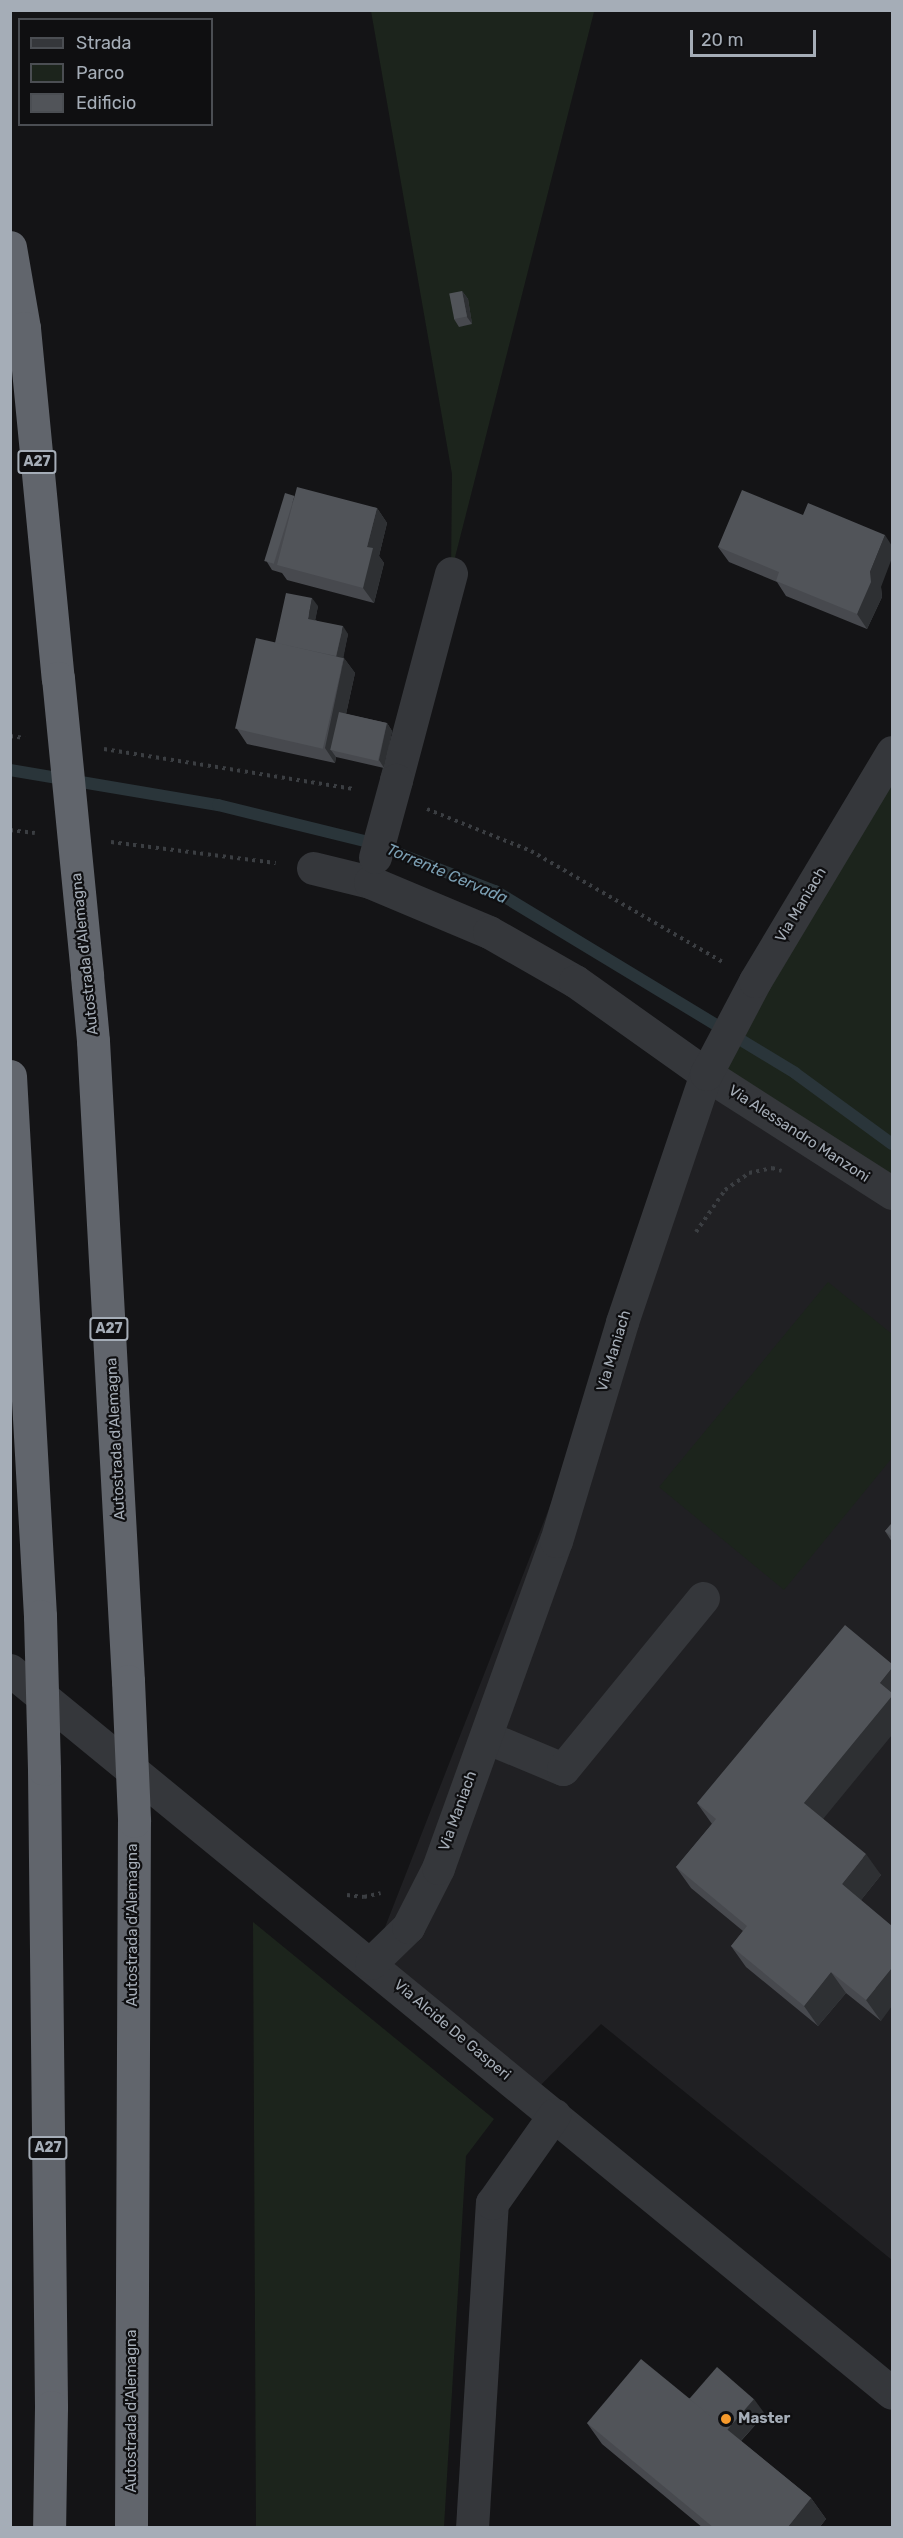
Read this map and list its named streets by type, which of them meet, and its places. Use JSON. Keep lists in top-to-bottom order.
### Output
{
  "streets": {
    "highway": ["A27", "Autostrada d'Alemagna"],
    "street": ["Via Maniach", "Via Alessandro Manzoni", "Via Alcide De Gasperi"]
  },
  "crossings": [
    ["Via Maniach", "Via Alessandro Manzoni"],
    ["Via Maniach", "Via Alcide De Gasperi"]
  ],
  "water": ["Torrente Cervada"],
  "places": ["Master"],
  "legend": ["Strada", "Parco", "Edificio"],
  "scale_bar": "20 m"
}
